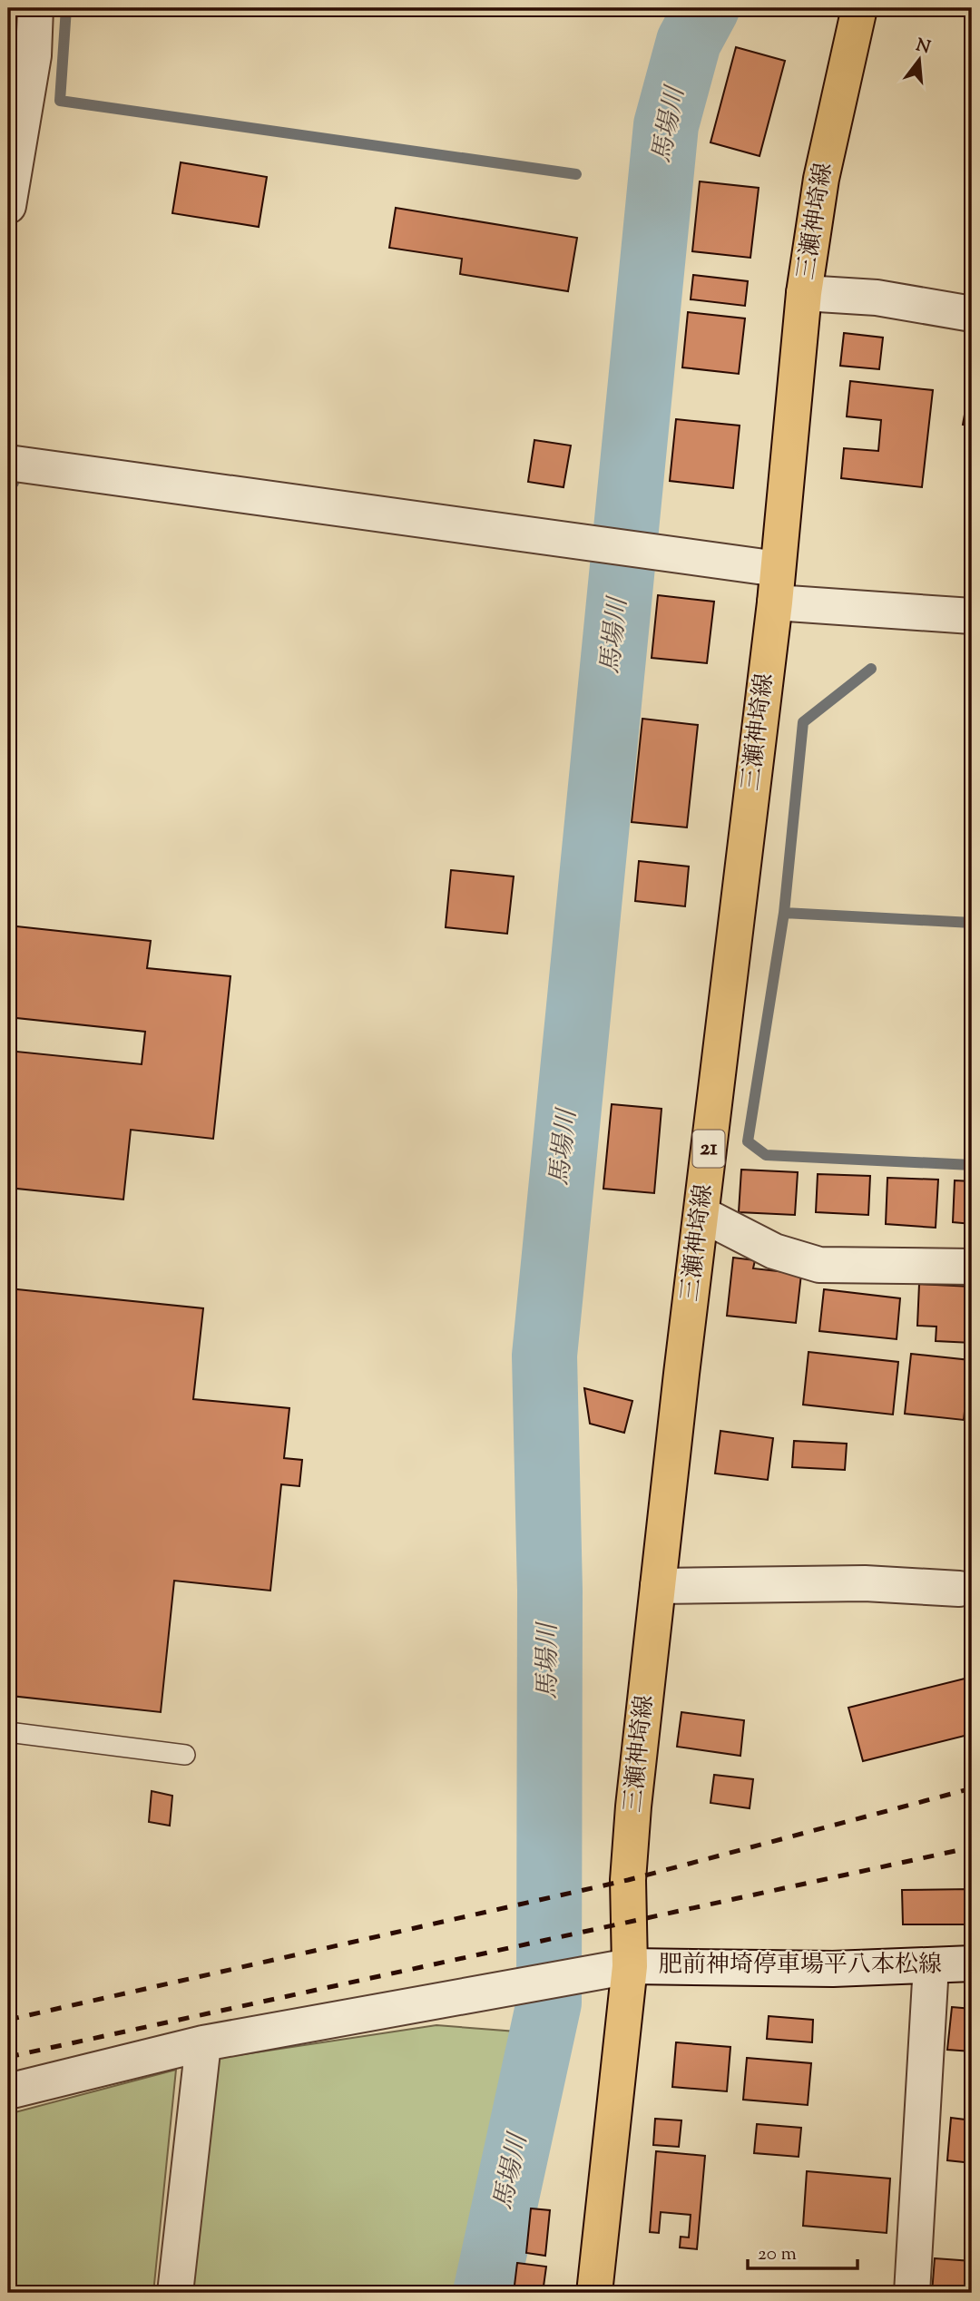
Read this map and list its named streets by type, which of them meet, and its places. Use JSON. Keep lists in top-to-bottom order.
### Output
{
  "streets": {
    "main road": ["三瀬神埼線", "21"],
    "street": ["肥前神埼停車場平八本松線"]
  },
  "crossings": [
    ["三瀬神埼線", "肥前神埼停車場平八本松線"]
  ],
  "water": ["馬場川"],
  "scale_bar": "20 m",
  "north": "top"
}
